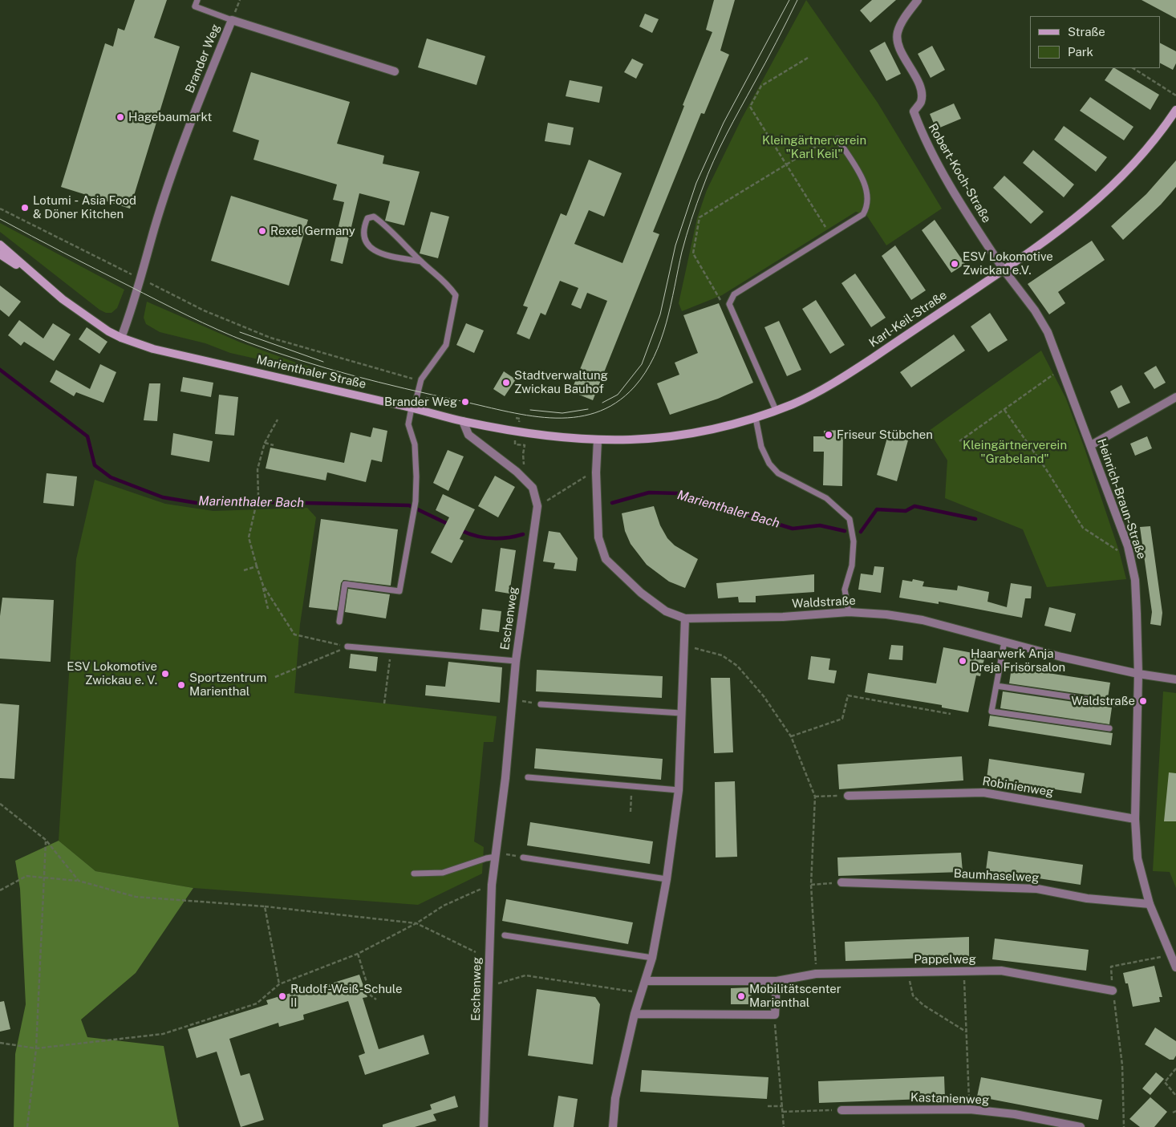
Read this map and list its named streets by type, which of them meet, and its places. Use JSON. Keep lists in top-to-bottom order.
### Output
{
  "streets": {
    "main road": ["Karl-Keil-Straße", "Marienthaler Straße"],
    "street": [
      "Brander Weg",
      "Robert-Koch-Straße",
      "Heinrich-Braun-Straße",
      "Waldstraße",
      "Eschenweg",
      "Robinienweg",
      "Baumhaselweg",
      "Pappelweg",
      "Kastanienweg"
    ]
  },
  "crossings": [
    ["Brander Weg", "Marienthaler Straße"],
    ["Robert-Koch-Straße", "Karl-Keil-Straße"],
    ["Robert-Koch-Straße", "Heinrich-Braun-Straße"],
    ["Karl-Keil-Straße", "Marienthaler Straße"],
    ["Karl-Keil-Straße", "Heinrich-Braun-Straße"],
    ["Karl-Keil-Straße", "Waldstraße"],
    ["Marienthaler Straße", "Waldstraße"],
    ["Marienthaler Straße", "Eschenweg"],
    ["Heinrich-Braun-Straße", "Waldstraße"],
    ["Heinrich-Braun-Straße", "Robinienweg"],
    ["Heinrich-Braun-Straße", "Baumhaselweg"]
  ],
  "water": ["Marienthaler Bach"],
  "parks": ["Kleingärtnerverein \"Karl Keil\"", "Kleingärtnerverein \"Grabeland\""],
  "places": [
    "Hagebaumarkt",
    "Lotumi - Asia Food & Döner Kitchen",
    "Rexel Germany",
    "ESV Lokomotive Zwickau e.V.",
    "Stadtverwaltung Zwickau Bauhof",
    "Brander Weg",
    "Friseur Stübchen",
    "Haarwerk Anja Dreja Frisörsalon",
    "ESV Lokomotive Zwickau e. V.",
    "Sportzentrum Marienthal",
    "Waldstraße",
    "Rudolf-Weiß-Schule II",
    "Mobilitätscenter Marienthal"
  ],
  "legend": ["Straße", "Park"]
}
